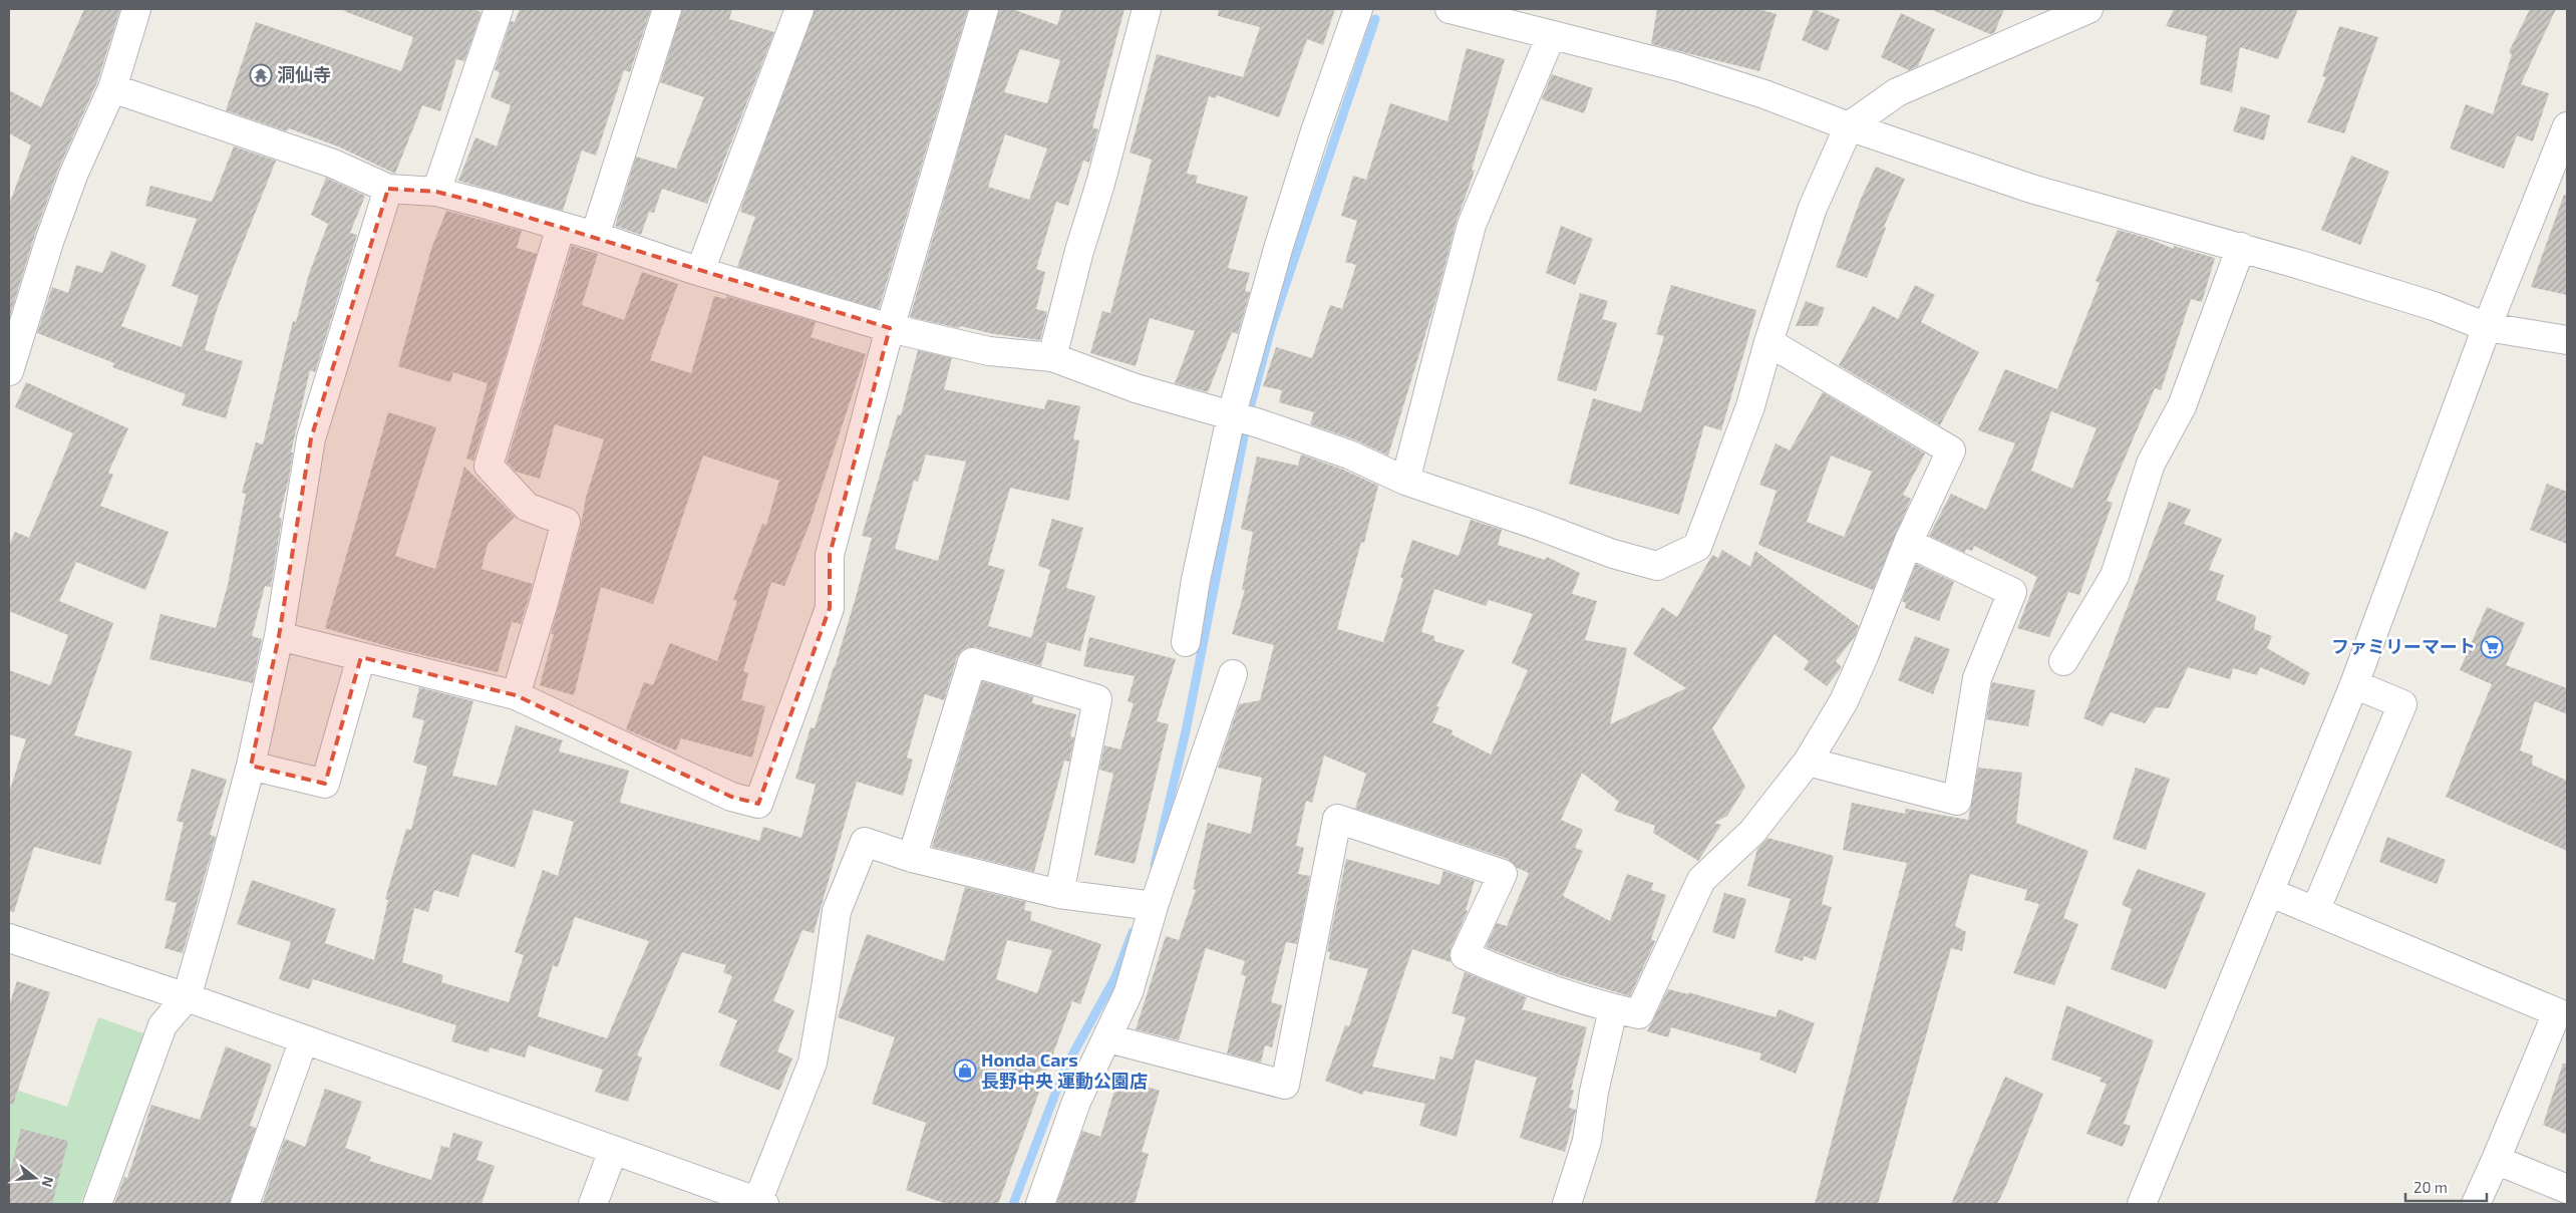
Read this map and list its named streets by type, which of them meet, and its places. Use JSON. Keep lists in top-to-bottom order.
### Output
{
  "places": {
    "temple": ["洞仙寺"],
    "supermarket": ["ファミリーマート"],
    "shop": ["Honda Cars 長野中央 運動公園店"]
  },
  "scale_bar": "20 m",
  "north": "right"
}
